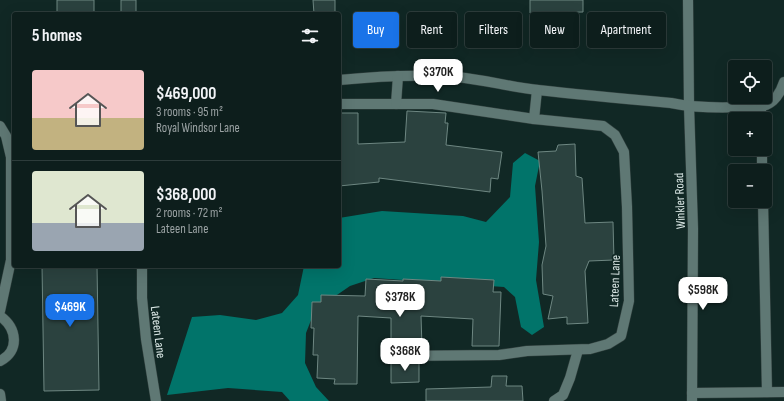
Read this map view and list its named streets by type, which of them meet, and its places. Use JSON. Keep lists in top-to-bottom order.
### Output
{
  "streets": {
    "street": ["Winkler Road", "Lateen Lane"]
  },
  "page": {
    "chip": [
      "Buy",
      "Rent",
      "Filters",
      "New",
      "Apartment"
    ],
    "heading": "5 homes",
    "price": [
      "$370K",
      "$598K",
      "$378K",
      "$469K",
      "$368K"
    ],
    "map_buttons": ["+", "−"],
    "list": [
      {
        "name": "$469,000",
        "note": "3 rooms · 95 m² · Royal Windsor Lane"
      },
      {
        "name": "$368,000",
        "note": "2 rooms · 72 m² · Lateen Lane"
      }
    ]
  }
}
